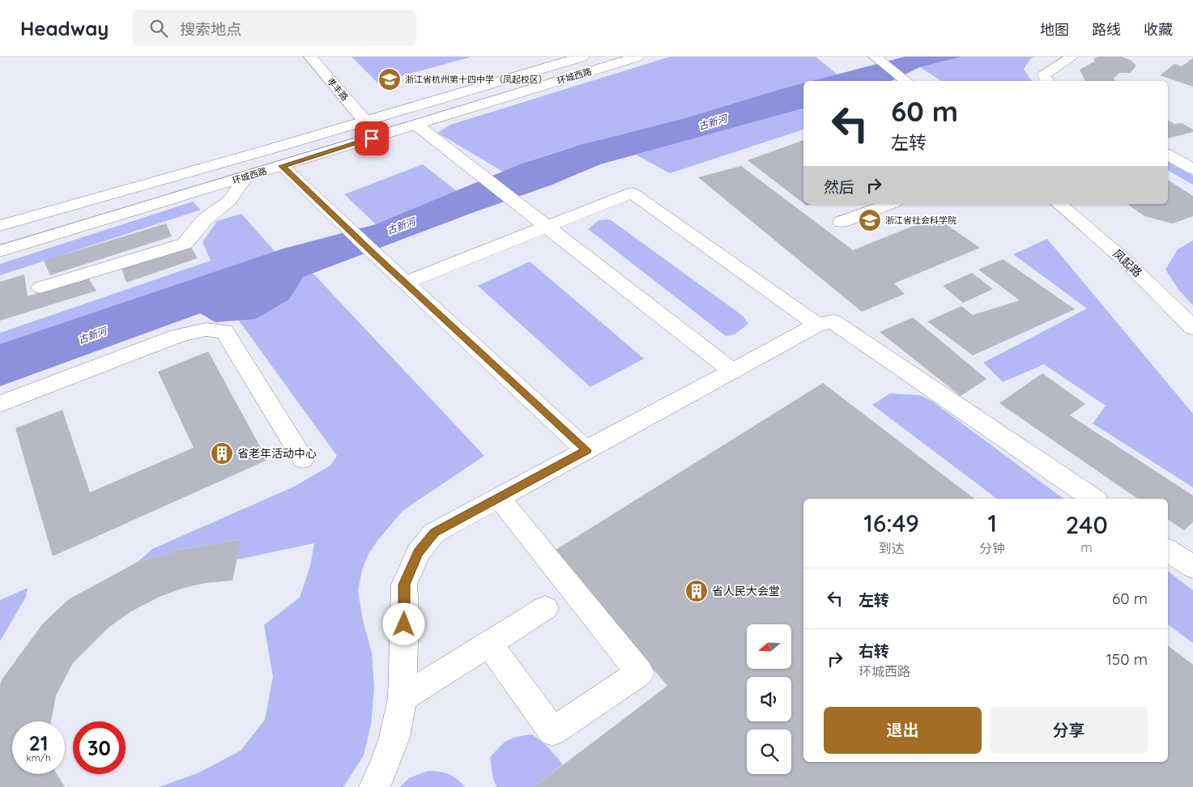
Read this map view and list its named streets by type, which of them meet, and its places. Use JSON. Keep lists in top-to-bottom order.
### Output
{
  "streets": {
    "street": ["环城西路", "孝丰路", "凤起路"]
  },
  "crossings": [
    ["环城西路", "孝丰路"]
  ],
  "water": ["古新河"],
  "places": {
    "school or university": ["浙江省杭州第十四中学（凤起校区）", "浙江省社会科学院"],
    "building": ["省老年活动中心", "省人民大会堂"]
  },
  "north": "left",
  "page": {
    "header": "Headway",
    "search": "搜索地点",
    "nav": ["地图", "路线", "收藏"],
    "turn": ["60 m", "左转"],
    "then": "然后",
    "eta": [
      "16:49",
      "到达",
      "1",
      "分钟",
      "240",
      "m"
    ],
    "list": [
      {
        "name": "左转",
        "value": "60 m"
      },
      {
        "name": "右转",
        "note": "环城西路",
        "value": "150 m"
      }
    ],
    "buttons": ["退出", "分享"],
    "speed": "21 km/h",
    "limit": "30"
  }
}
